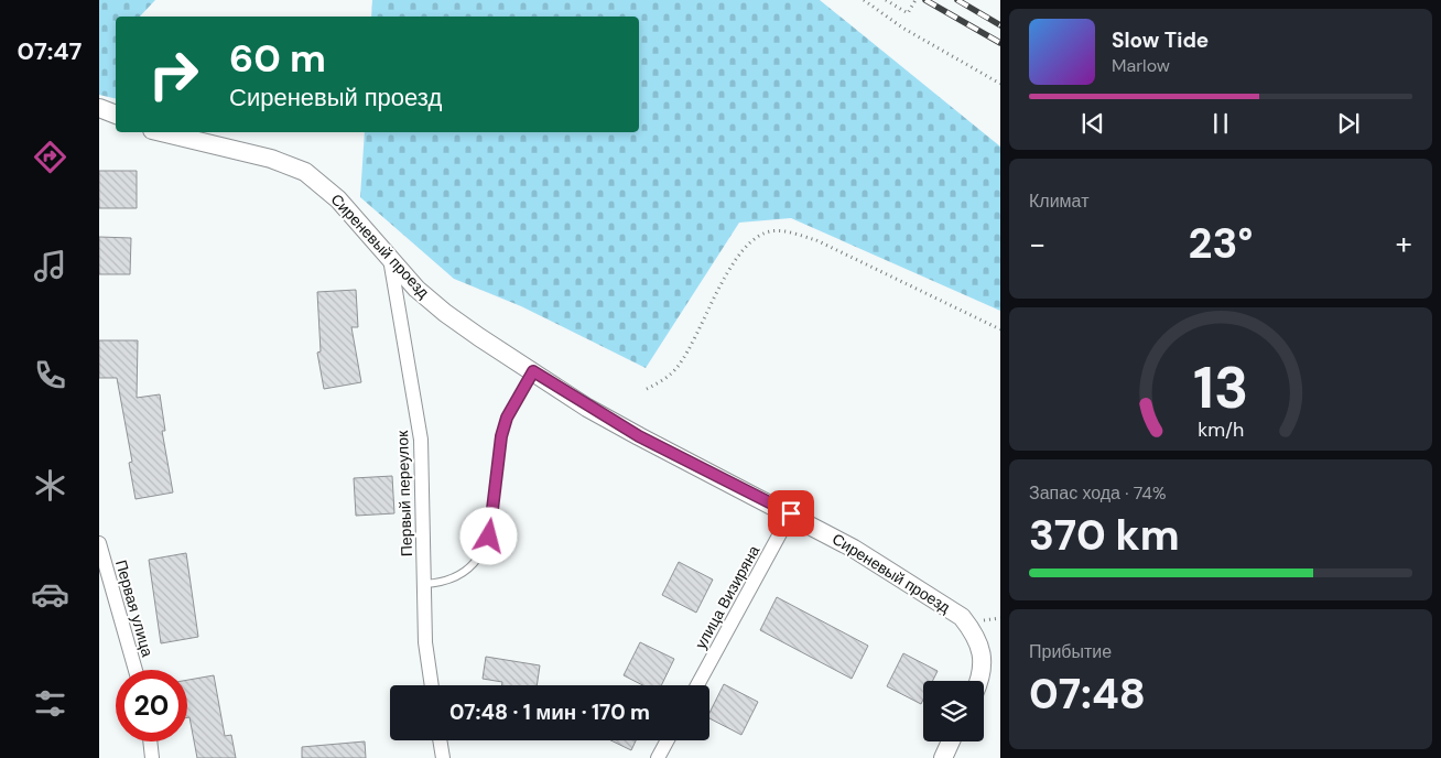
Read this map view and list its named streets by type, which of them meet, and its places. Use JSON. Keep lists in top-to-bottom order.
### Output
{
  "streets": {
    "street": [
      "Сиреневый проезд",
      "Первый переулок",
      "улица Визиряна",
      "Первая улица"
    ]
  },
  "crossings": [
    ["Сиреневый проезд", "Первый переулок"],
    ["Сиреневый проезд", "улица Визиряна"]
  ],
  "page": {
    "tabs": "07:47",
    "turn": ["60 m", "Сиреневый проезд"],
    "song": ["Slow Tide", "Marlow"],
    "tile": [
      "Климат",
      ["Запас хода · 74%", "370 km"],
      ["Прибытие", "07:48"]
    ],
    "heat": ["−", "23°", "+"],
    "limit": "20",
    "trip": "07:48 · 1 мин · 170 m",
    "gauge": ["13", "km/h"]
  }
}
